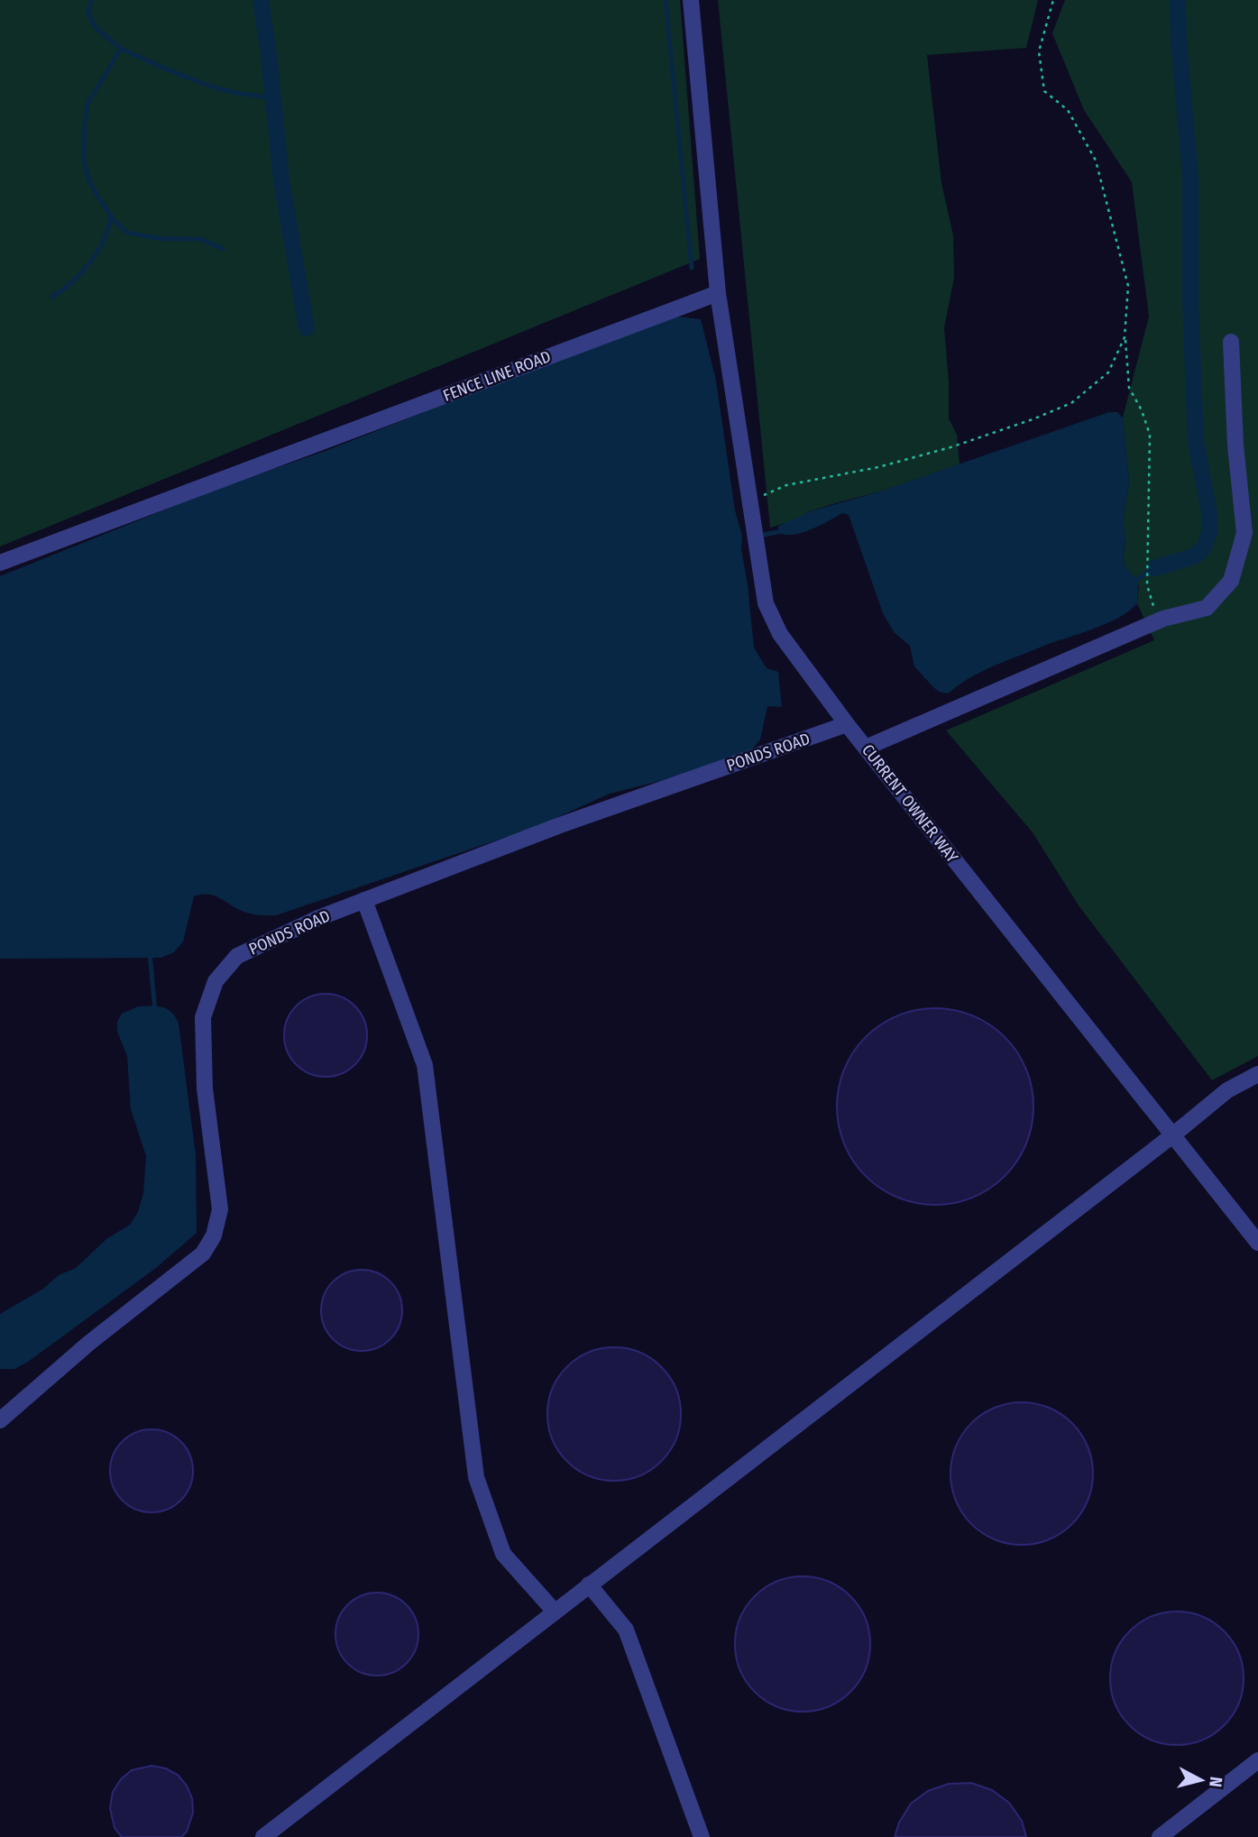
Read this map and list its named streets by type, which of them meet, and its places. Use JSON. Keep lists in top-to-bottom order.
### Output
{
  "streets": {
    "street": ["FENCE LINE ROAD", "PONDS ROAD", "CURRENT OWNER WAY"]
  },
  "crossings": [
    ["FENCE LINE ROAD", "CURRENT OWNER WAY"],
    ["PONDS ROAD", "CURRENT OWNER WAY"]
  ],
  "north": "right"
}
